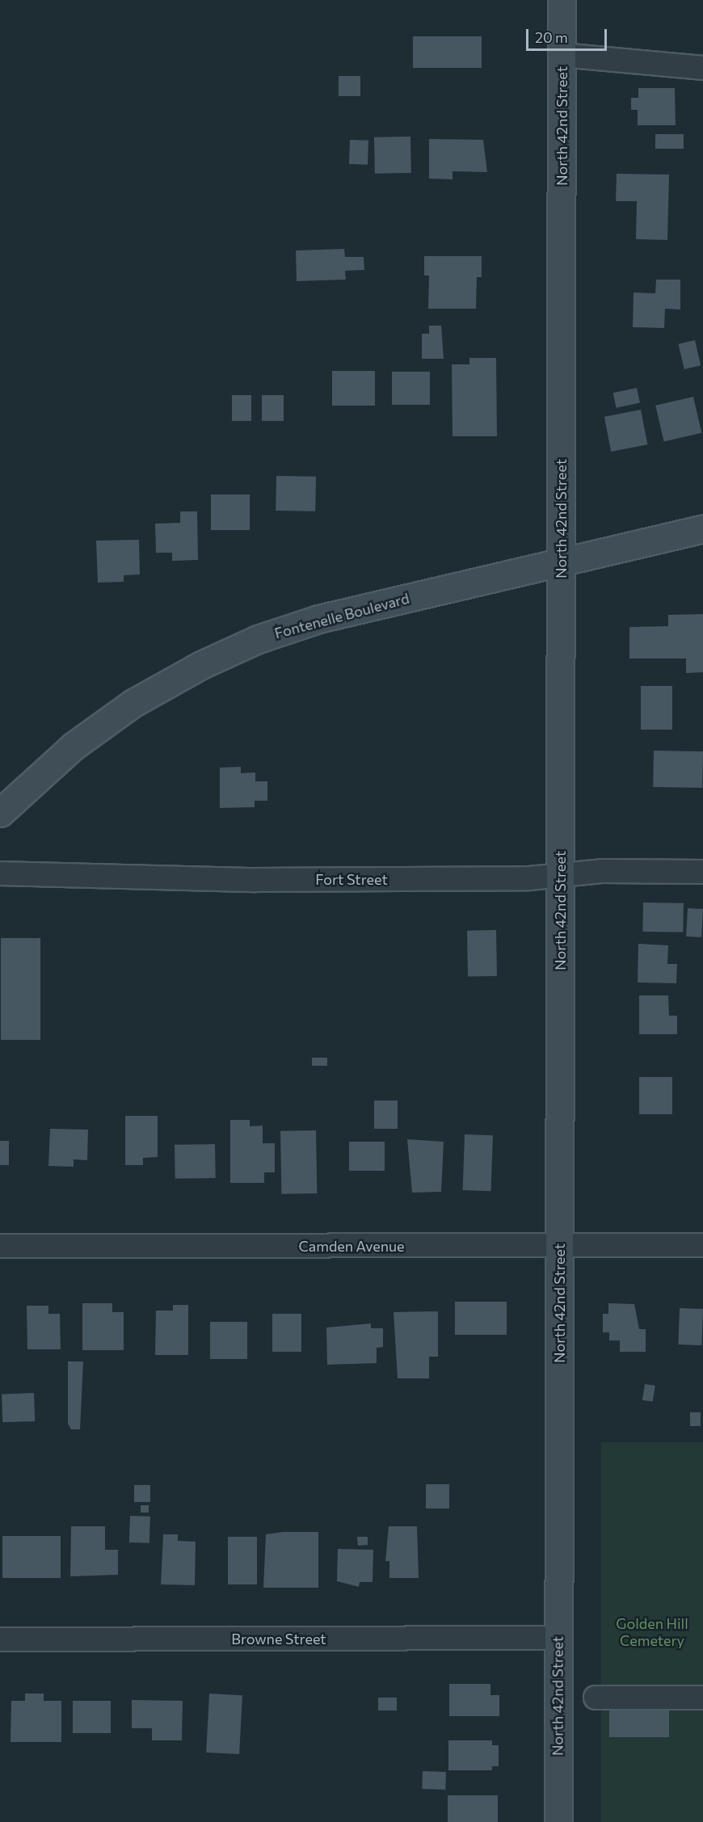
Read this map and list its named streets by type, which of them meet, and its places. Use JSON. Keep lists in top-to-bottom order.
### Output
{
  "streets": {
    "main road": ["North 42nd Street", "Fontenelle Boulevard"],
    "street": ["Fort Street", "Camden Avenue", "Browne Street"]
  },
  "crossings": [
    ["North 42nd Street", "Fontenelle Boulevard"],
    ["North 42nd Street", "Fort Street"],
    ["North 42nd Street", "Camden Avenue"],
    ["North 42nd Street", "Browne Street"]
  ],
  "parks": ["Golden Hill Cemetery"],
  "scale_bar": "20 m"
}
